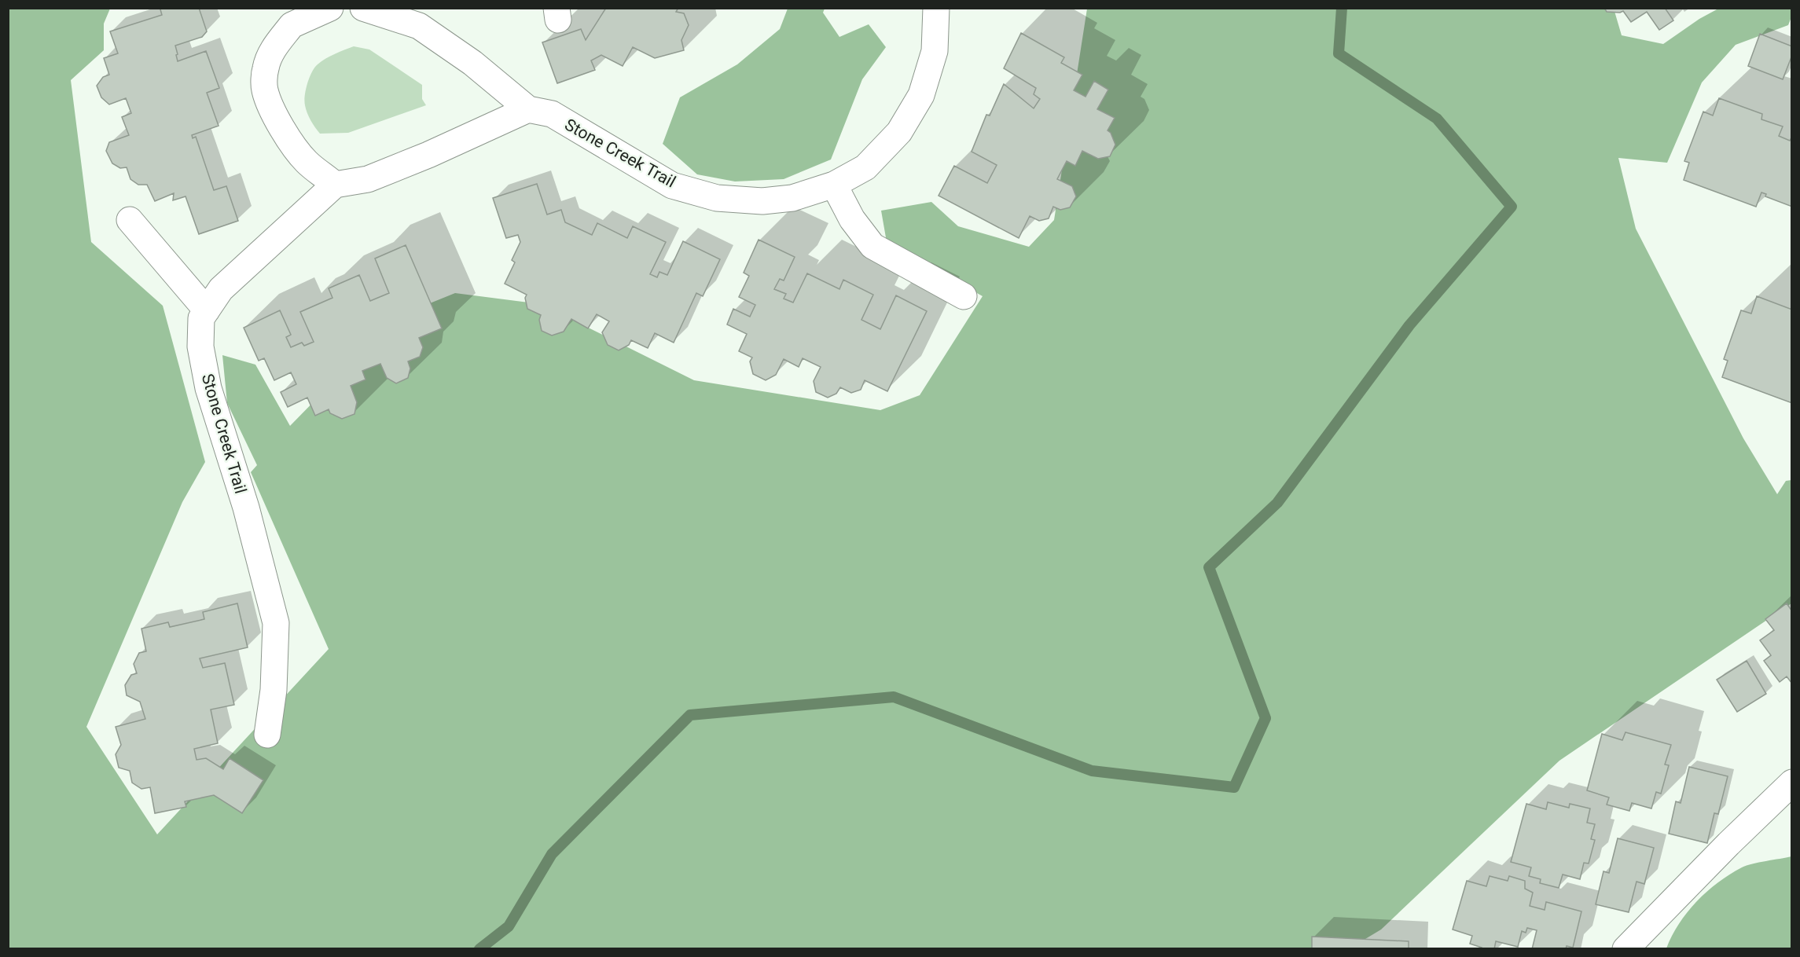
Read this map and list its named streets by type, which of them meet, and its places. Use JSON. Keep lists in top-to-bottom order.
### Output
{
  "streets": {
    "street": ["Stone Creek Trail"]
  }
}
